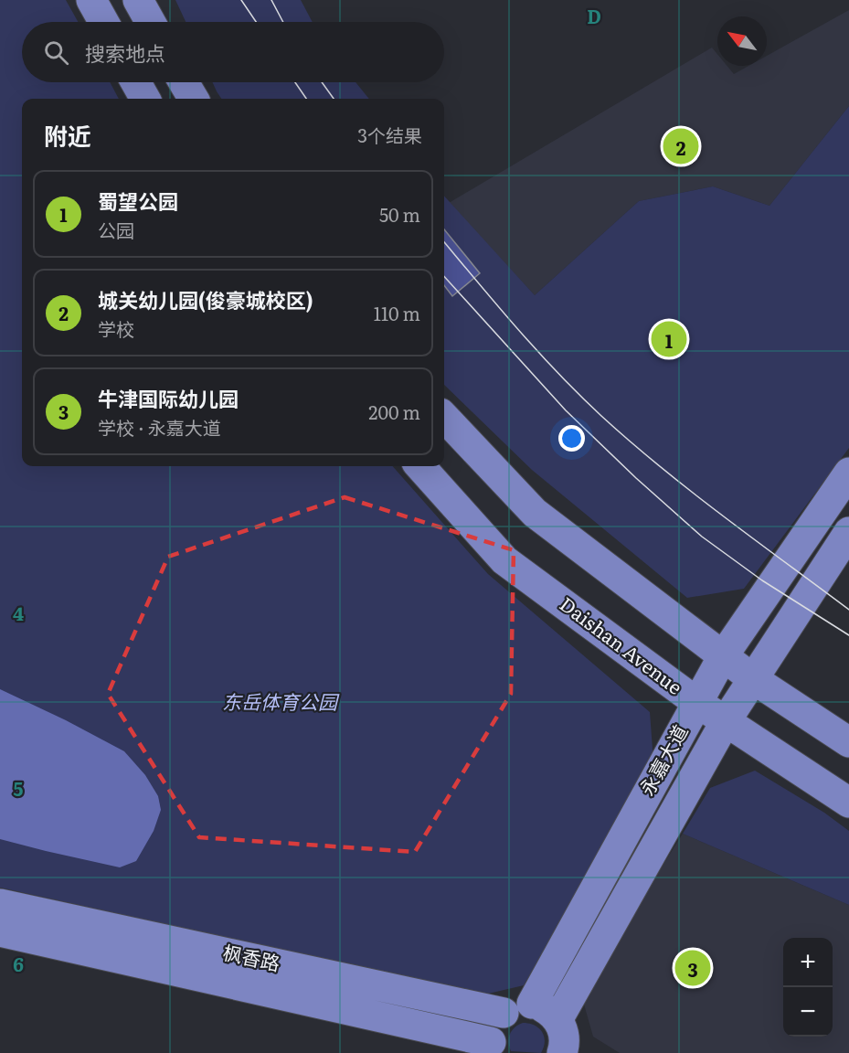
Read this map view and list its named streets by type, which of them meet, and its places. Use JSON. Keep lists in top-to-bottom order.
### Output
{
  "streets": {
    "main road": ["Daishan Avenue", "永嘉大道", "枫香路"]
  },
  "crossings": [
    ["Daishan Avenue", "永嘉大道"]
  ],
  "parks": ["东岳体育公园"],
  "north": "top left",
  "page": {
    "search": "搜索地点",
    "heading": ["附近", "3个结果"],
    "pins": ["2", "1", "3"],
    "list": [
      {
        "mark": "1",
        "name": "蜀望公园",
        "note": "公园",
        "value": "50 m"
      },
      {
        "mark": "2",
        "name": "城关幼儿园(俊豪城校区)",
        "note": "学校",
        "value": "110 m"
      },
      {
        "mark": "3",
        "name": "牛津国际幼儿园",
        "note": "学校 · 永嘉大道",
        "value": "200 m"
      }
    ],
    "map_buttons": ["+", "−"]
  },
  "grid": {
    "columns": ["D"],
    "rows": ["4", "5", "6"]
  }
}
